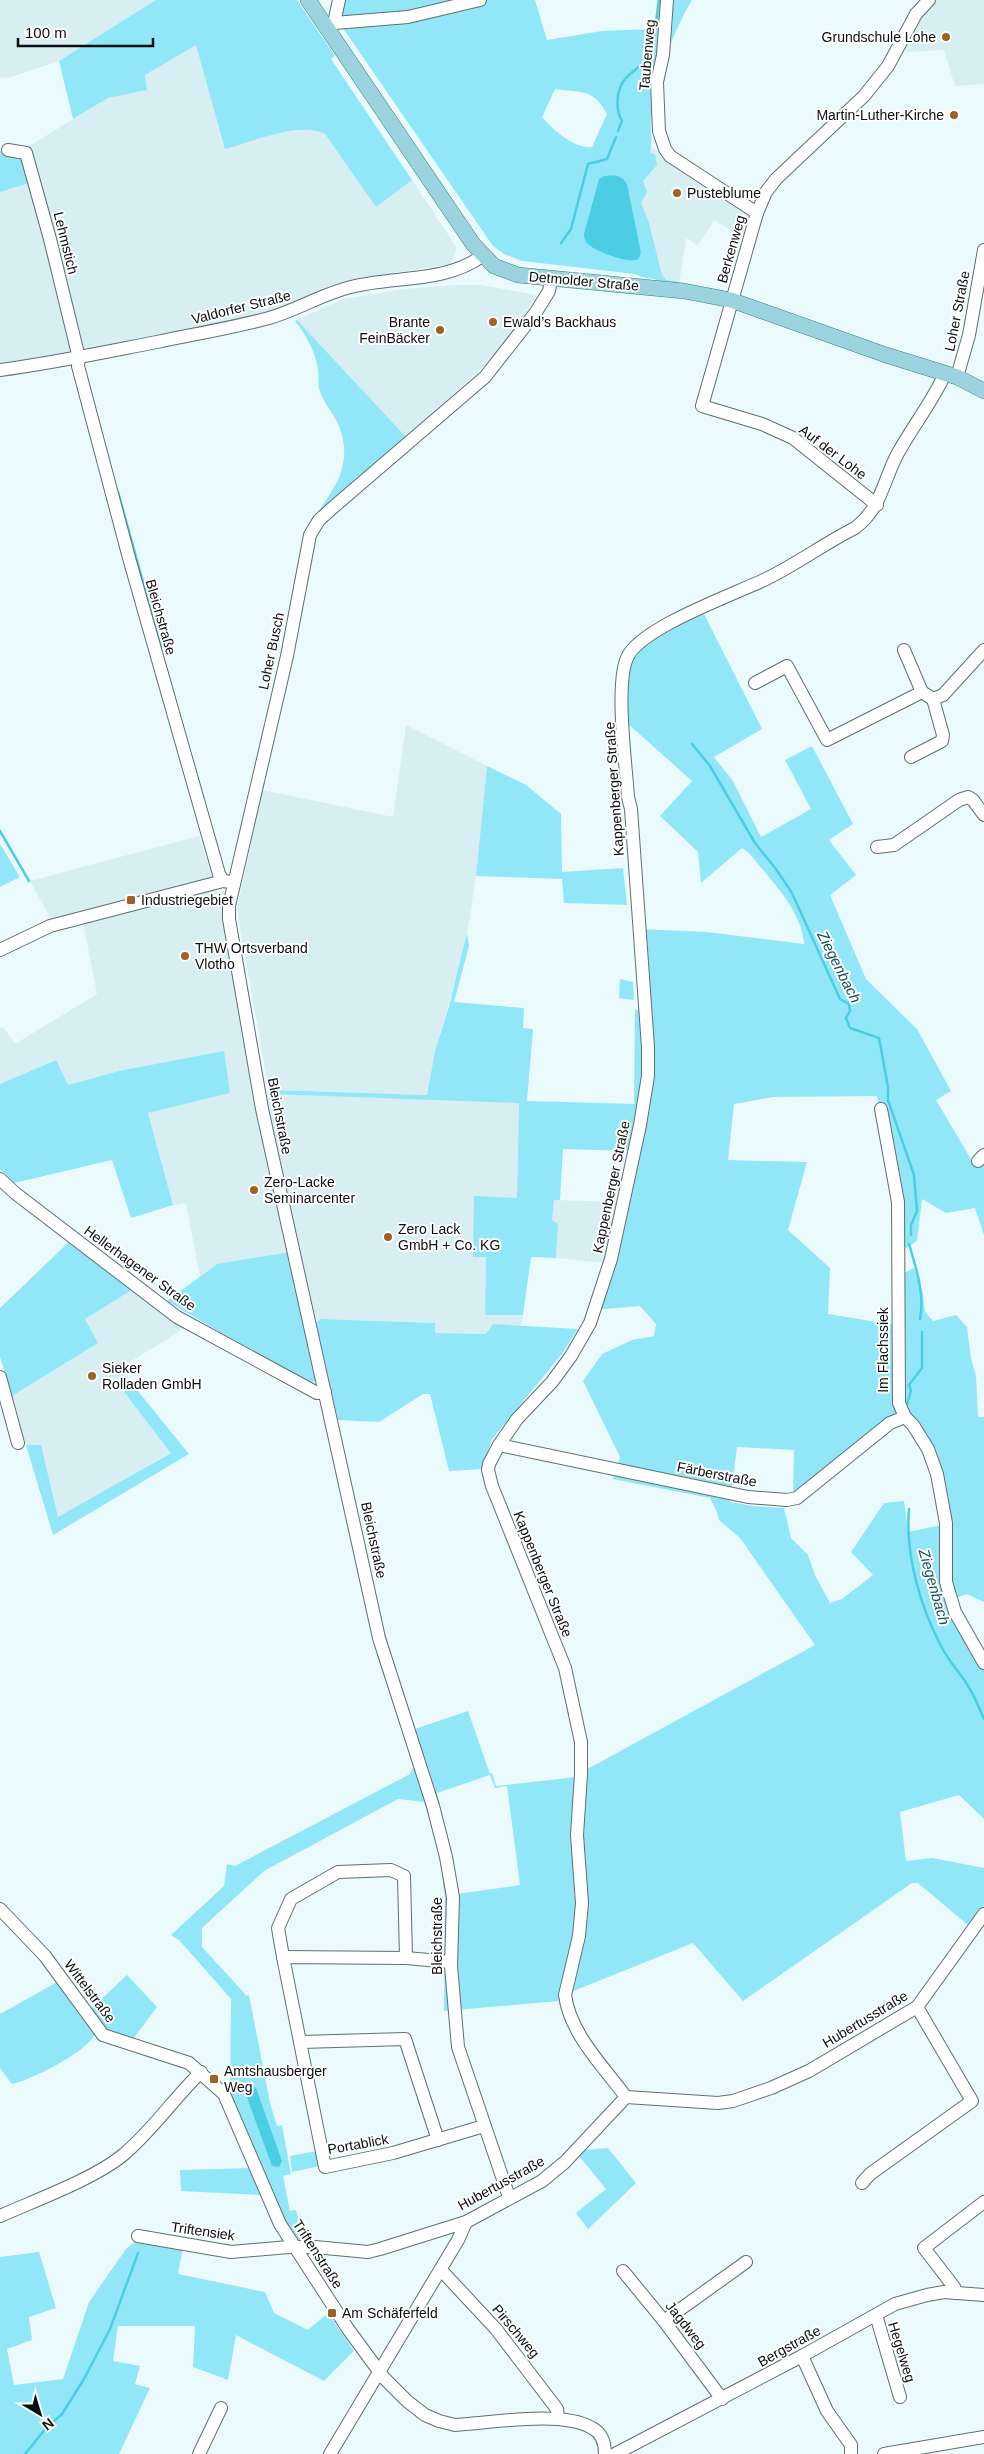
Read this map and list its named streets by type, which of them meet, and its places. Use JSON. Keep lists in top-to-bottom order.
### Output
{
  "streets": {
    "main road": ["Detmolder Straße"],
    "street": [
      "Taubenweg",
      "Lehmstich",
      "Berkenweg",
      "Valdorfer Straße",
      "Loher Straße",
      "Auf der Lohe",
      "Bleichstraße",
      "Loher Busch",
      "Kappenberger Straße",
      "Hellerhagener Straße",
      "Im Flachssiek",
      "Färberstraße",
      "Wittelstraße",
      "Hubertusstraße",
      "Portablick",
      "Triftensiek",
      "Triftenstraße",
      "Jagdweg",
      "Pirschweg",
      "Bergstraße",
      "Hegelweg"
    ]
  },
  "crossings": [
    ["Taubenweg", "Berkenweg"],
    ["Lehmstich", "Valdorfer Straße"],
    ["Lehmstich", "Bleichstraße"],
    ["Berkenweg", "Detmolder Straße"],
    ["Berkenweg", "Auf der Lohe"],
    ["Detmolder Straße", "Valdorfer Straße"],
    ["Detmolder Straße", "Loher Straße"],
    ["Detmolder Straße", "Auf der Lohe"],
    ["Detmolder Straße", "Loher Busch"],
    ["Detmolder Straße", "Kappenberger Straße"],
    ["Valdorfer Straße", "Bleichstraße"],
    ["Loher Straße", "Kappenberger Straße"],
    ["Auf der Lohe", "Kappenberger Straße"],
    ["Bleichstraße", "Loher Busch"],
    ["Bleichstraße", "Hellerhagener Straße"],
    ["Bleichstraße", "Hubertusstraße"],
    ["Bleichstraße", "Portablick"],
    ["Kappenberger Straße", "Färberstraße"],
    ["Kappenberger Straße", "Hubertusstraße"],
    ["Im Flachssiek", "Färberstraße"],
    ["Wittelstraße", "Triftenstraße"],
    ["Hubertusstraße", "Triftensiek"],
    ["Hubertusstraße", "Triftenstraße"],
    ["Triftensiek", "Triftenstraße"],
    ["Triftenstraße", "Pirschweg"],
    ["Jagdweg", "Bergstraße"],
    ["Bergstraße", "Hegelweg"]
  ],
  "water": ["Ziegenbach"],
  "places": {
    "other": [
      "Grundschule Lohe",
      "Martin-Luther-Kirche",
      "Pusteblume",
      "Ewald’s Backhaus",
      "Brante FeinBäcker",
      "THW Ortsverband Vlotho",
      "Zero-Lacke Seminarcenter",
      "Zero Lack GmbH + Co. KG",
      "Sieker Rolladen GmbH"
    ],
    "transit": ["Industriegebiet", "Amtshausberger Weg", "Am Schäferfeld"]
  },
  "scale_bar": "100 m",
  "north": "bottom right"
}
